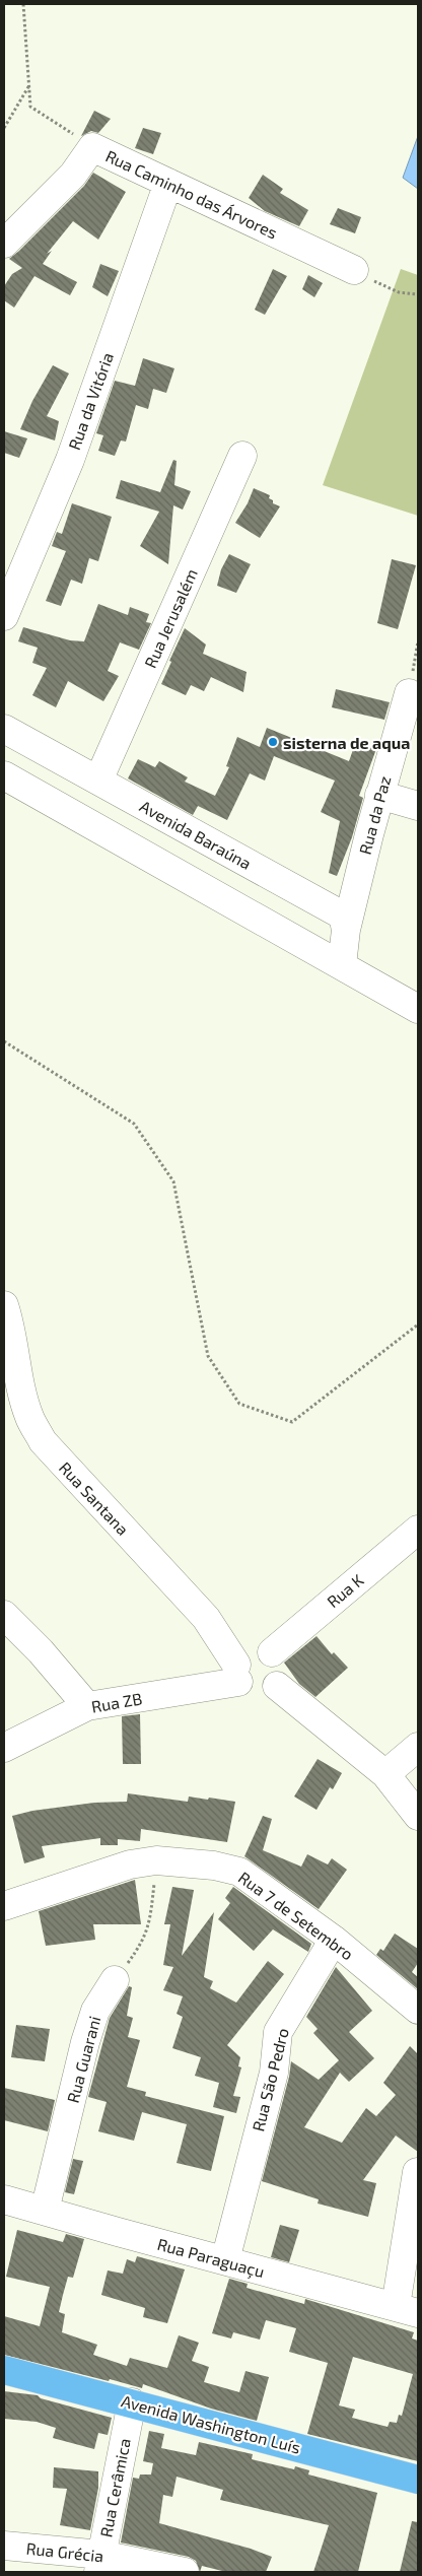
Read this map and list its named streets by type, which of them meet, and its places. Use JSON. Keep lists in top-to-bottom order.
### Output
{
  "streets": {
    "main road": ["Avenida Washington Luís"],
    "street": [
      "Rua Caminho das Árvores",
      "Rua da Vitória",
      "Rua Jerusalém",
      "Rua da Paz",
      "Avenida Baraúna",
      "Rua Santana",
      "Rua K",
      "Rua ZB",
      "Rua 7 de Setembro",
      "Rua Guarani",
      "Rua São Pedro",
      "Rua Paraguaçu",
      "Rua Cerâmica",
      "Rua Grécia"
    ]
  },
  "crossings": [
    ["Rua Caminho das Árvores", "Rua da Vitória"],
    ["Rua Jerusalém", "Avenida Baraúna"],
    ["Rua da Paz", "Avenida Baraúna"],
    ["Rua Santana", "Rua K"],
    ["Rua Santana", "Rua ZB"],
    ["Rua K", "Rua ZB"],
    ["Rua 7 de Setembro", "Rua São Pedro"],
    ["Rua Guarani", "Rua Paraguaçu"],
    ["Rua São Pedro", "Rua Paraguaçu"],
    ["Avenida Washington Luís", "Rua Cerâmica"],
    ["Rua Cerâmica", "Rua Grécia"]
  ],
  "places": ["sisterna de aqua"]
}
